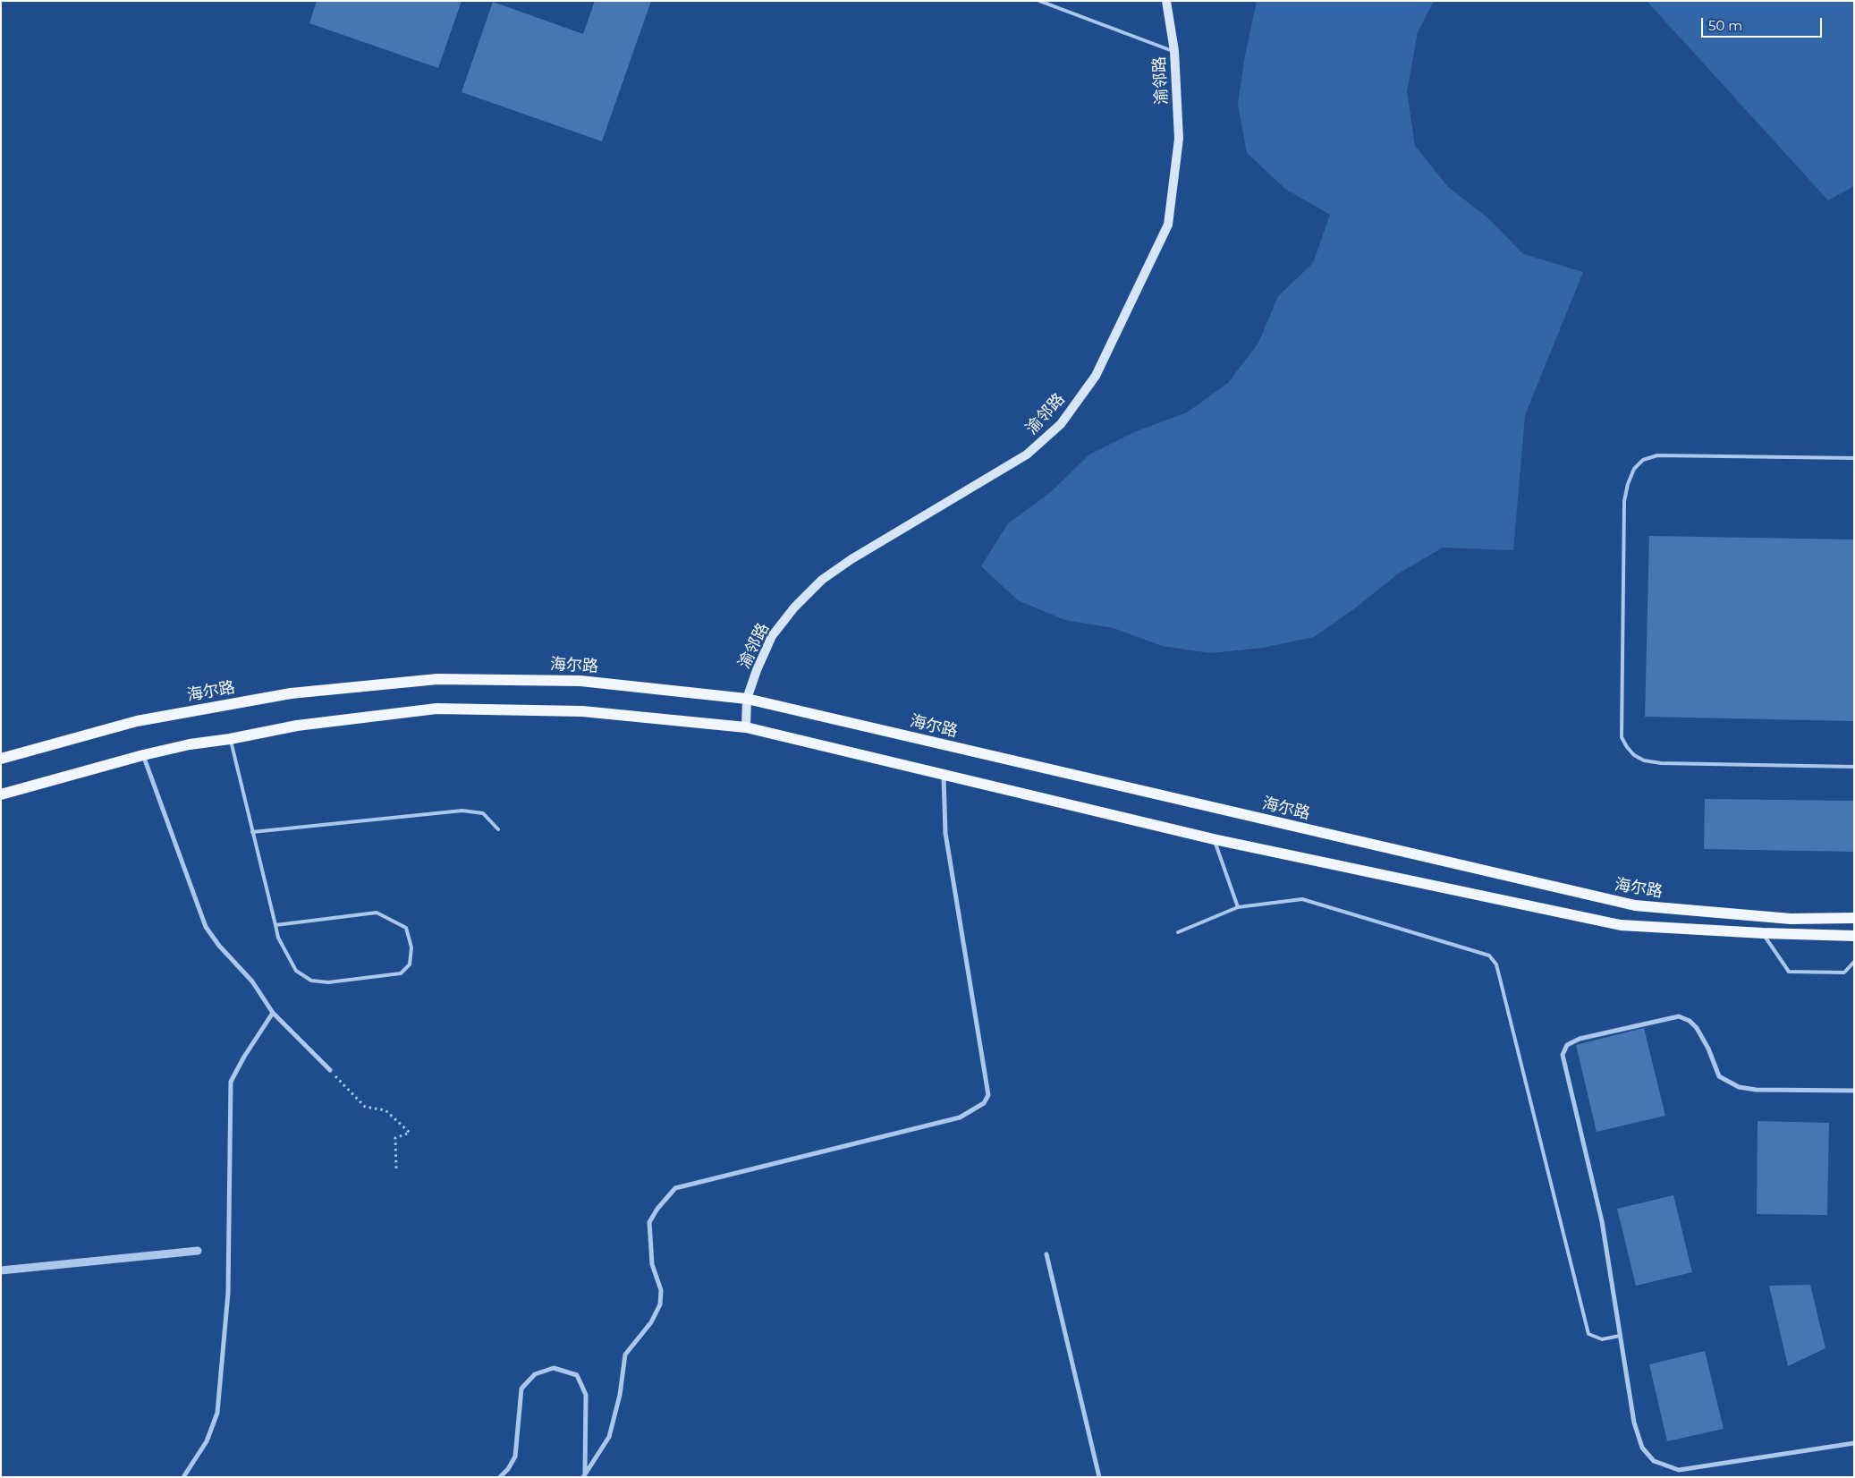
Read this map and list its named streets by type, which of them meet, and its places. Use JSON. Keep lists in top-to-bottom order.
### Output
{
  "streets": {
    "main road": ["渝邻路", "海尔路"]
  },
  "crossings": [
    ["渝邻路", "海尔路"]
  ],
  "scale_bar": "50 m"
}
